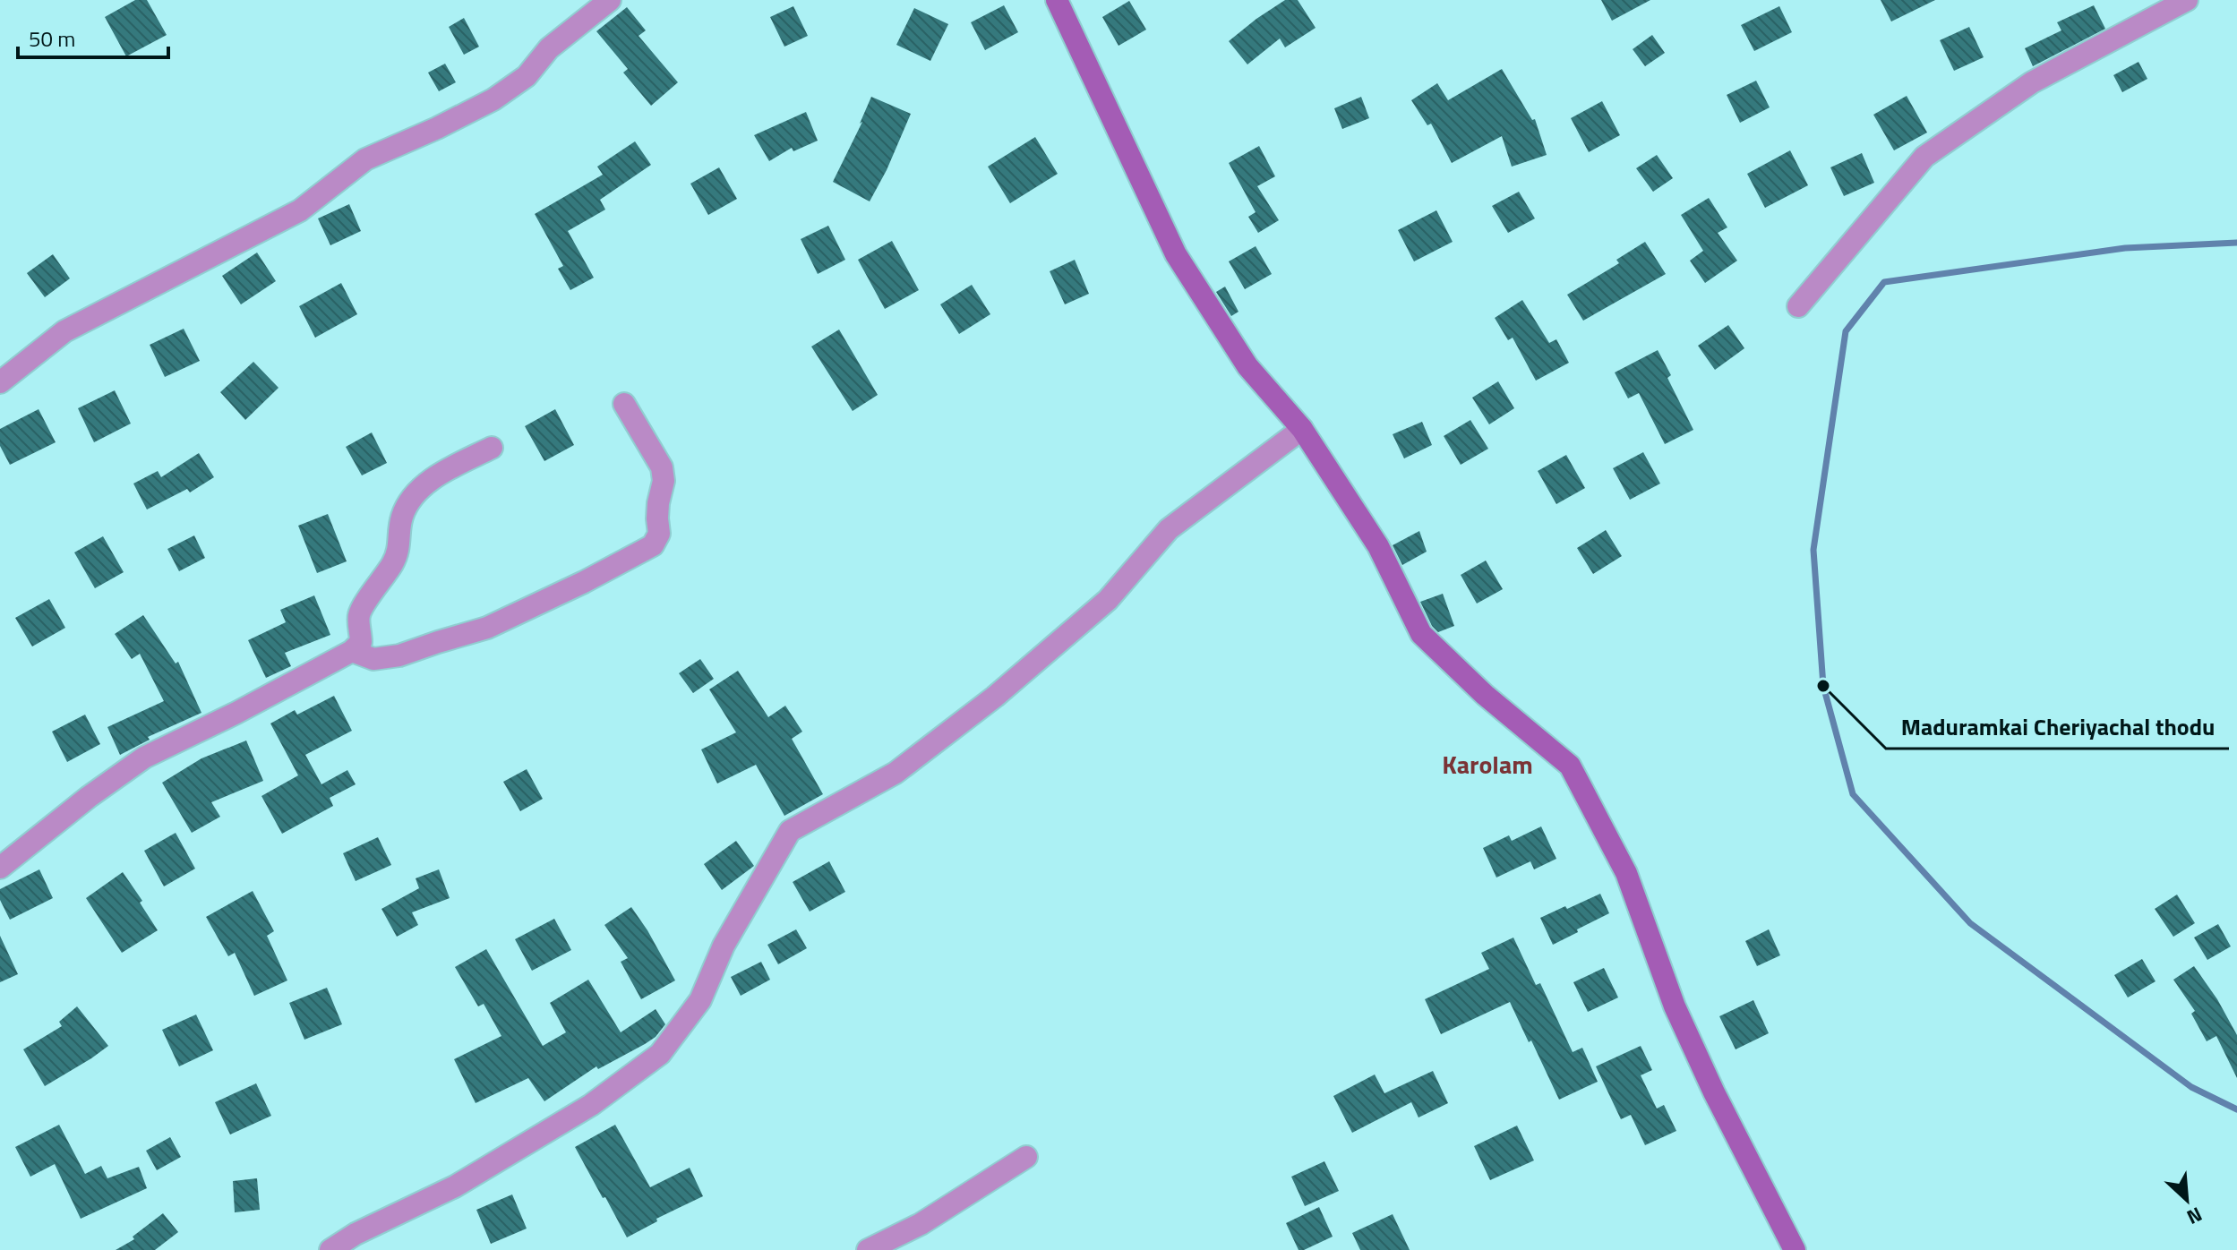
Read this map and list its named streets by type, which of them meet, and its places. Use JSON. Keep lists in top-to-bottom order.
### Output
{
  "districts": ["Karolam"],
  "places": ["Maduramkai Cheriyachal thodu"],
  "scale_bar": "50 m",
  "north": "bottom right"
}
